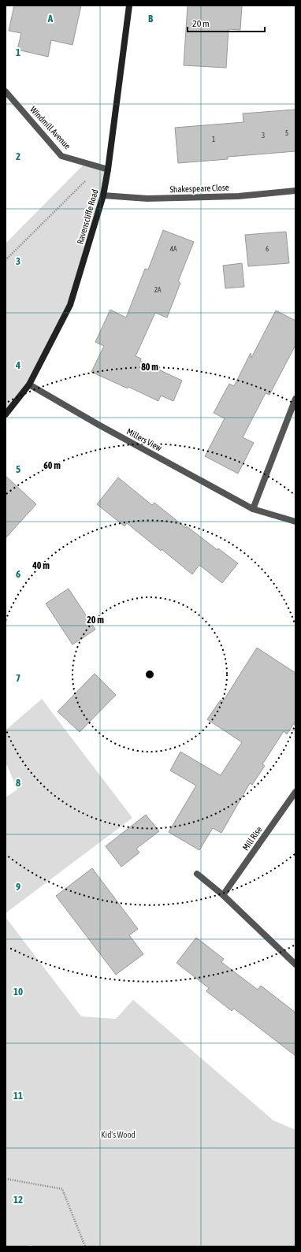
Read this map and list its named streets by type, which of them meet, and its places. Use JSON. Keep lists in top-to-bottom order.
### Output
{
  "streets": {
    "street": [
      "Windmill Avenue",
      "Shakespeare Close",
      "Ravenscliffe Road",
      "Millers View",
      "Mill Rise"
    ]
  },
  "crossings": [
    ["Windmill Avenue", "Ravenscliffe Road"],
    ["Shakespeare Close", "Ravenscliffe Road"],
    ["Ravenscliffe Road", "Millers View"]
  ],
  "parks": ["Kid's Wood"],
  "house_numbers": [
    "5",
    "3",
    "1",
    "4A",
    "6",
    "2A"
  ],
  "scale_bar": "20 m",
  "grid": {
    "columns": ["A", "B"],
    "rows": [
      "1",
      "2",
      "3",
      "4",
      "5",
      "6",
      "7",
      "8",
      "9",
      "10",
      "11",
      "12"
    ]
  },
  "rings": [
    "80 m",
    "60 m",
    "40 m",
    "20 m"
  ]
}
